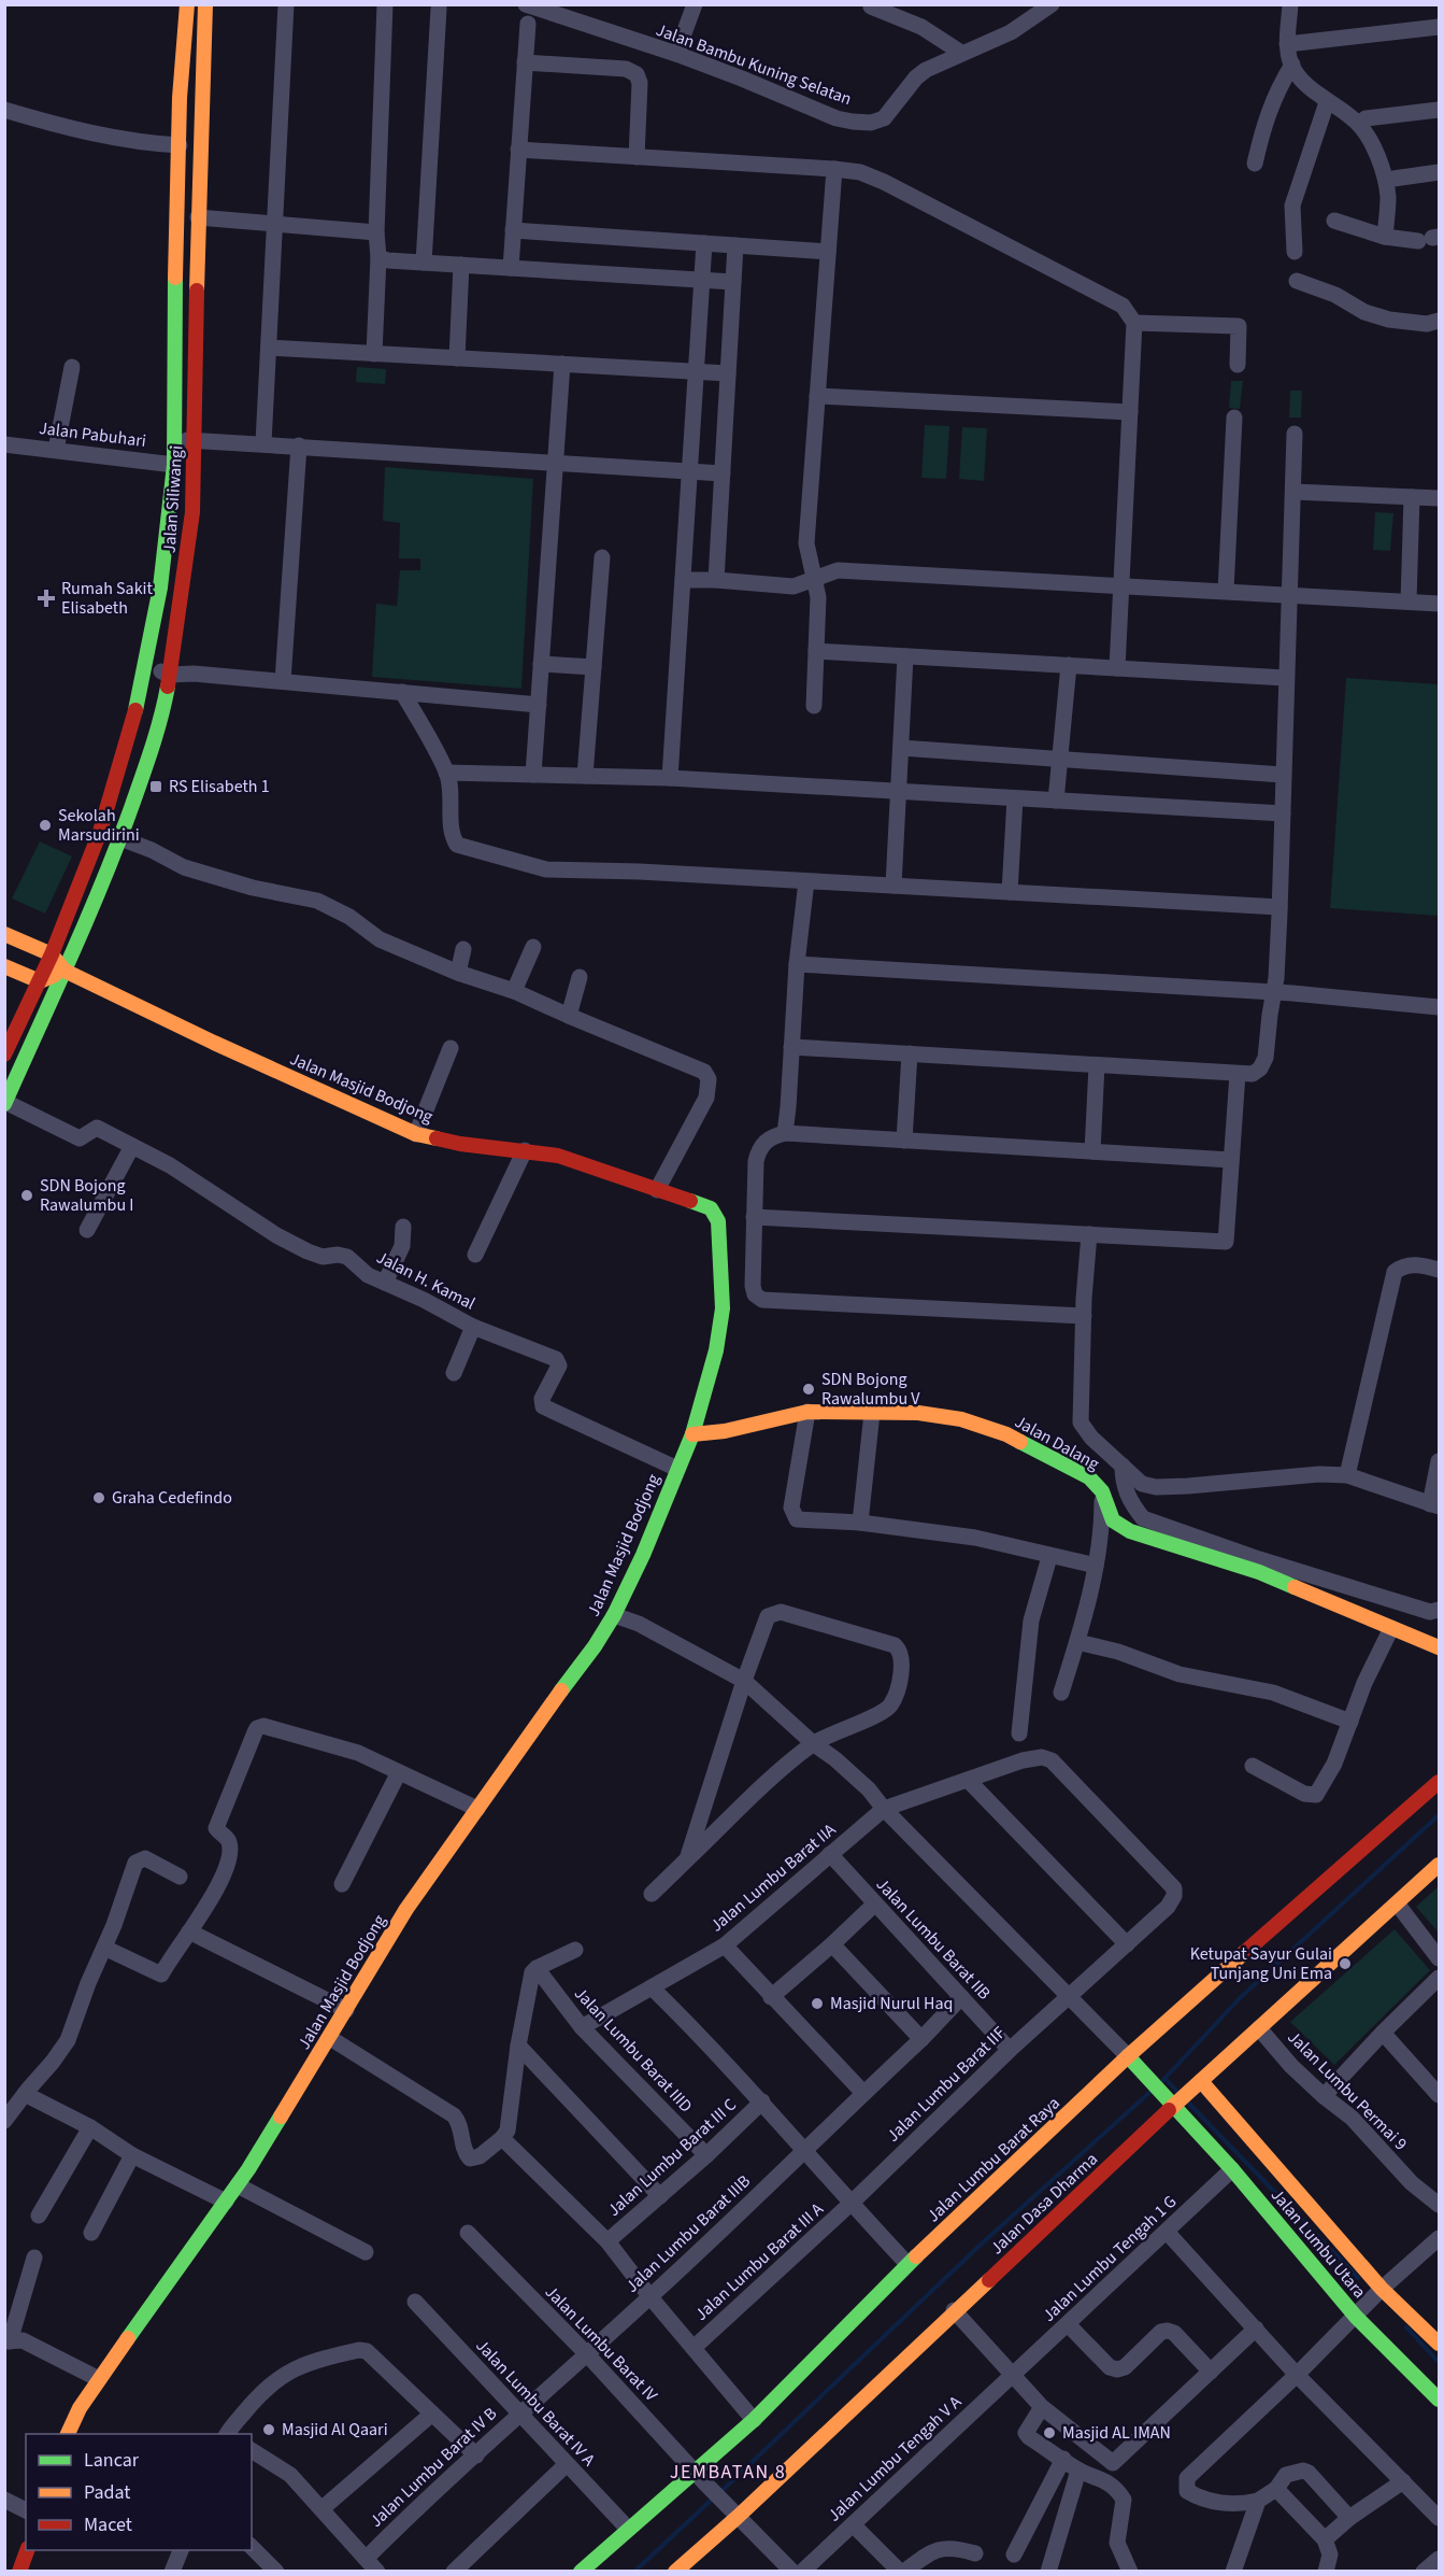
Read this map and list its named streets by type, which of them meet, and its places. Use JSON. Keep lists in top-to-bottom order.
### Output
{
  "streets": {
    "street": [
      "Jalan Bambu Kuning Selatan",
      "Jalan Pabuhari",
      "Jalan Siliwangi",
      "Jalan Masjid Bodjong",
      "Jalan H. Kamal",
      "Jalan Dalang",
      "Jalan Lumbu Barat IIA",
      "Jalan Lumbu Barat IIB",
      "Jalan Lumbu Barat IIID",
      "Jalan Lumbu Barat IIF",
      "Jalan Lumbu Permai 9",
      "Jalan Lumbu Barat III C",
      "Jalan Lumbu Barat Raya",
      "Jalan Dasa Dharma",
      "Jalan Lumbu Barat IIIB",
      "Jalan Lumbu Utara",
      "Jalan Lumbu Tengah 1 G",
      "Jalan Lumbu Barat III A",
      "Jalan Lumbu Barat IV",
      "Jalan Lumbu Barat IV A",
      "Jalan Lumbu Tengah V A",
      "Jalan Lumbu Barat IV B"
    ]
  },
  "crossings": [
    ["Jalan Pabuhari", "Jalan Siliwangi"],
    ["Jalan Siliwangi", "Jalan Masjid Bodjong"],
    ["Jalan Siliwangi", "Jalan H. Kamal"],
    ["Jalan Masjid Bodjong", "Jalan H. Kamal"],
    ["Jalan Masjid Bodjong", "Jalan Dalang"],
    ["Jalan Lumbu Barat IIA", "Jalan Lumbu Barat IIB"],
    ["Jalan Lumbu Barat IIA", "Jalan Lumbu Barat IIID"],
    ["Jalan Lumbu Barat IIB", "Jalan Lumbu Barat IIF"],
    ["Jalan Lumbu Barat IIB", "Jalan Lumbu Barat IIIB"],
    ["Jalan Lumbu Barat IIID", "Jalan Lumbu Barat III C"],
    ["Jalan Lumbu Barat IIF", "Jalan Lumbu Barat III A"],
    ["Jalan Lumbu Permai 9", "Jalan Dasa Dharma"],
    ["Jalan Lumbu Barat Raya", "Jalan Lumbu Barat IV"],
    ["Jalan Lumbu Barat Raya", "Jalan Lumbu Barat IV A"],
    ["Jalan Dasa Dharma", "Jalan Lumbu Utara"],
    ["Jalan Dasa Dharma", "Jalan Lumbu Barat IV"],
    ["Jalan Lumbu Barat IIIB", "Jalan Lumbu Barat IV"],
    ["Jalan Lumbu Barat IIIB", "Jalan Lumbu Barat IV B"],
    ["Jalan Lumbu Utara", "Jalan Lumbu Tengah 1 G"],
    ["Jalan Lumbu Tengah 1 G", "Jalan Lumbu Tengah V A"],
    ["Jalan Lumbu Barat IV", "Jalan Lumbu Barat IV B"],
    ["Jalan Lumbu Barat IV A", "Jalan Lumbu Barat IV B"]
  ],
  "districts": ["JEMBATAN 8"],
  "places": {
    "health": ["Rumah Sakit Elisabeth"],
    "transit": ["RS Elisabeth 1"],
    "other": [
      "Sekolah Marsudirini",
      "SDN Bojong Rawalumbu I",
      "SDN Bojong Rawalumbu V",
      "Graha Cedefindo",
      "Ketupat Sayur Gulai Tunjang Uni Ema",
      "Masjid Nurul Haq",
      "Masjid Al Qaari",
      "Masjid AL IMAN"
    ]
  },
  "legend": ["Lancar", "Padat", "Macet"]
}
